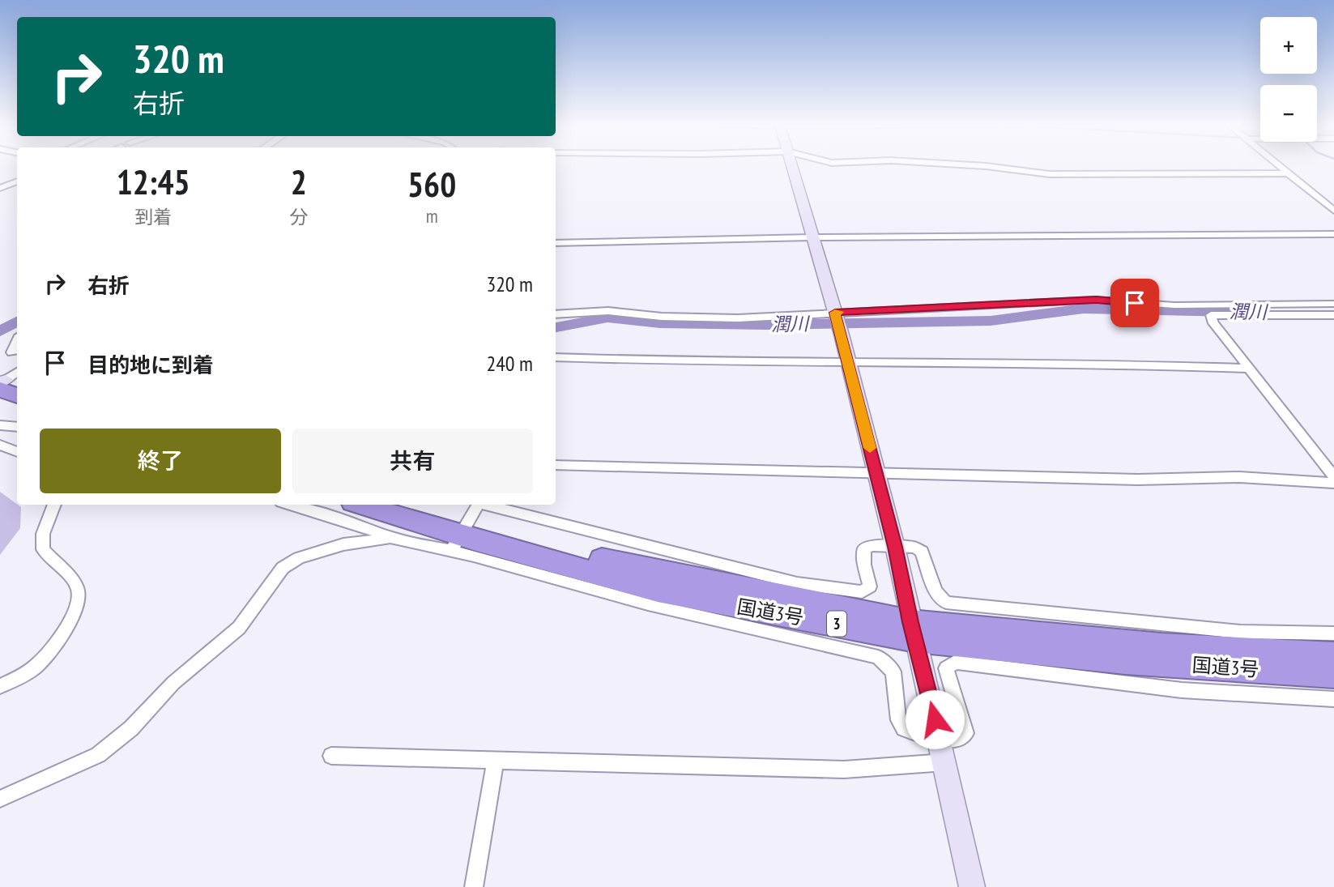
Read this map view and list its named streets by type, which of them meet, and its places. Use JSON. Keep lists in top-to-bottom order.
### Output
{
  "streets": {
    "highway": ["国道3号", "3"]
  },
  "water": ["潤川"],
  "page": {
    "map_buttons": ["+", "−"],
    "turn": ["320 m", "右折"],
    "eta": [
      "12:45",
      "到着",
      "2",
      "分",
      "560",
      "m"
    ],
    "list": [
      {
        "name": "右折",
        "value": "320 m"
      },
      {
        "name": "目的地に到着",
        "value": "240 m"
      }
    ],
    "buttons": ["終了", "共有"]
  }
}
